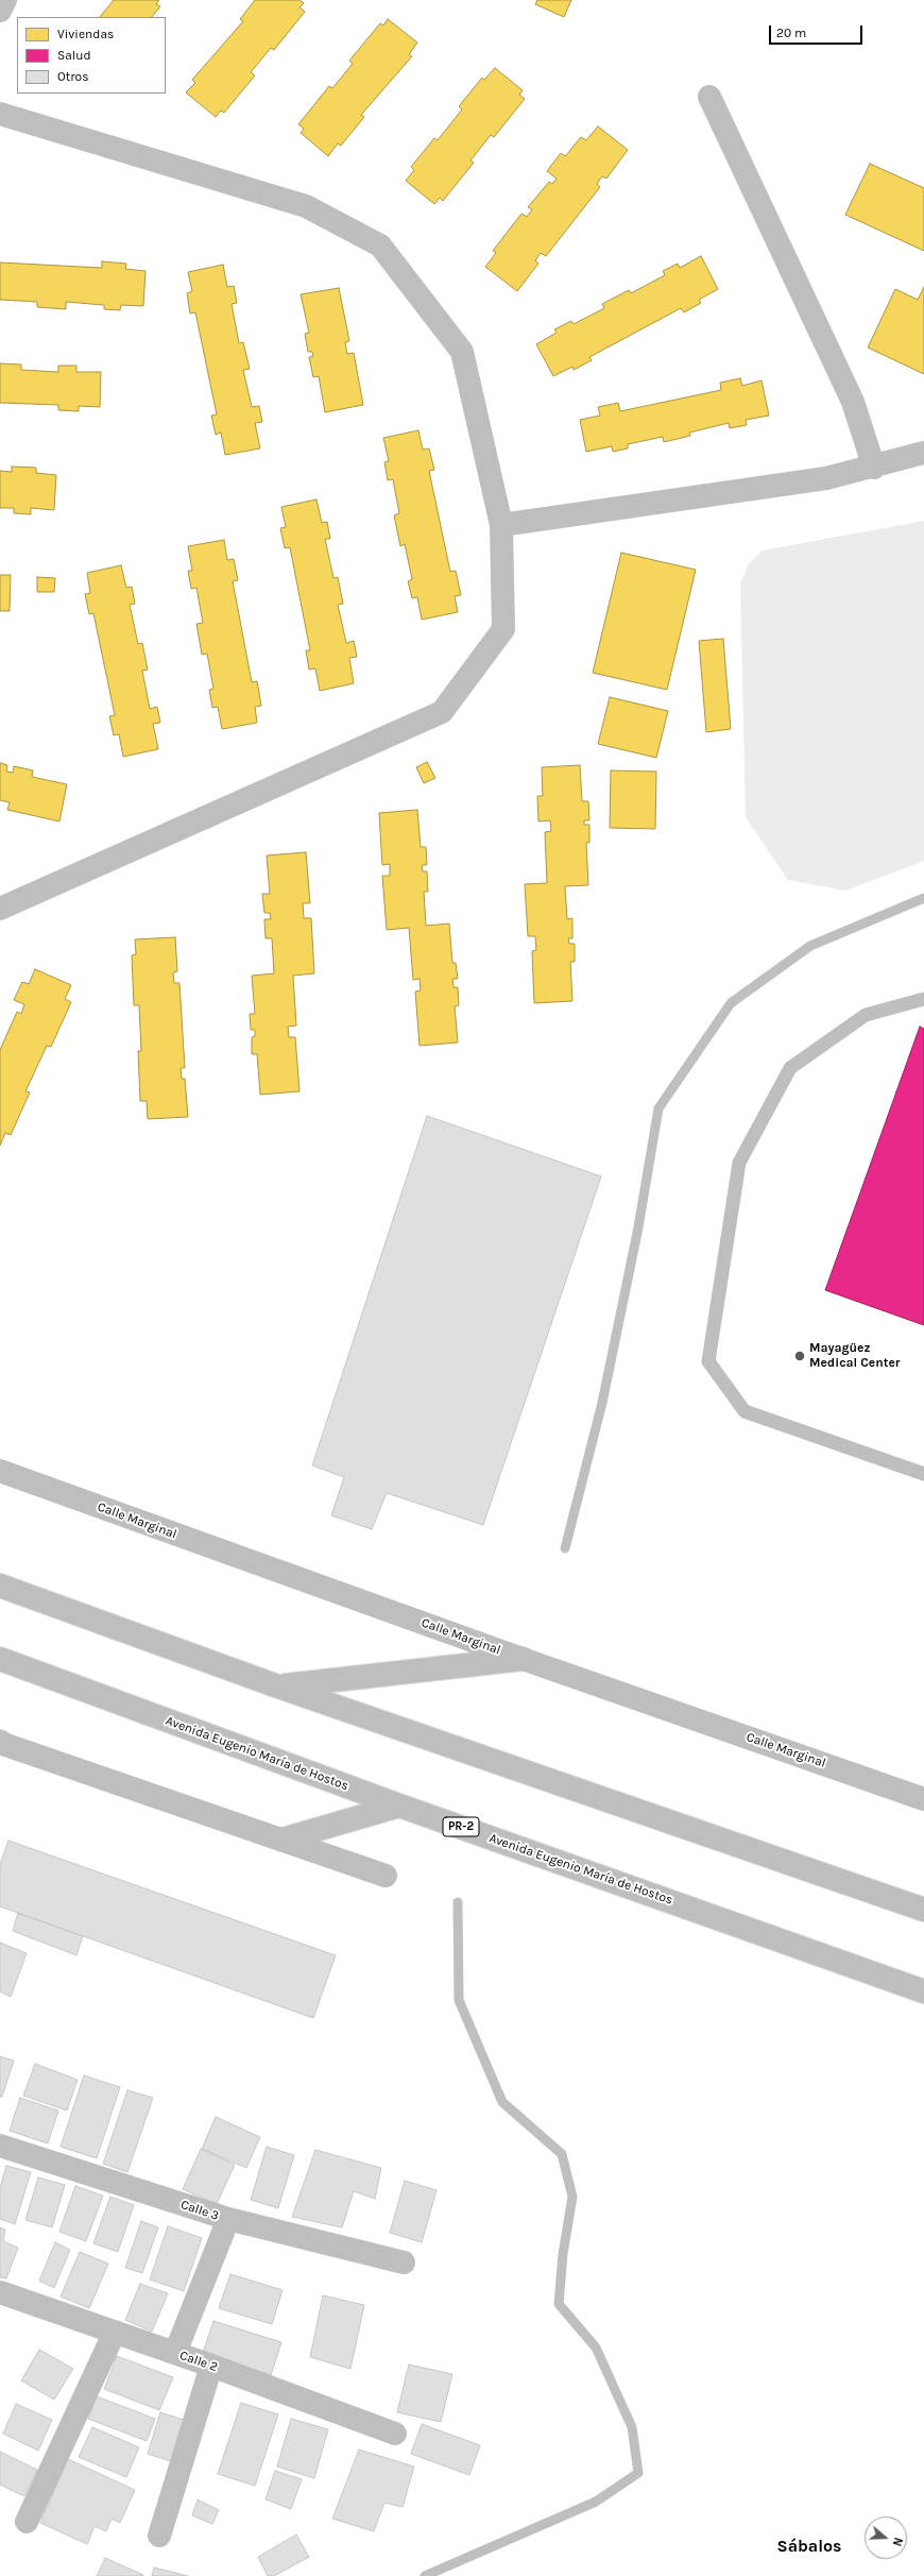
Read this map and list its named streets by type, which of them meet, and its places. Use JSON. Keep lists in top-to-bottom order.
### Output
{
  "streets": {
    "main road": [
      "Calle Marginal",
      "Avenida Eugenio María de Hostos",
      "PR-2",
      "Calle 3",
      "Calle 2"
    ]
  },
  "districts": ["Sábalos"],
  "places": ["Mayagüez Medical Center"],
  "legend": ["Viviendas", "Salud", "Otros"],
  "scale_bar": "20 m",
  "north": "right"
}
